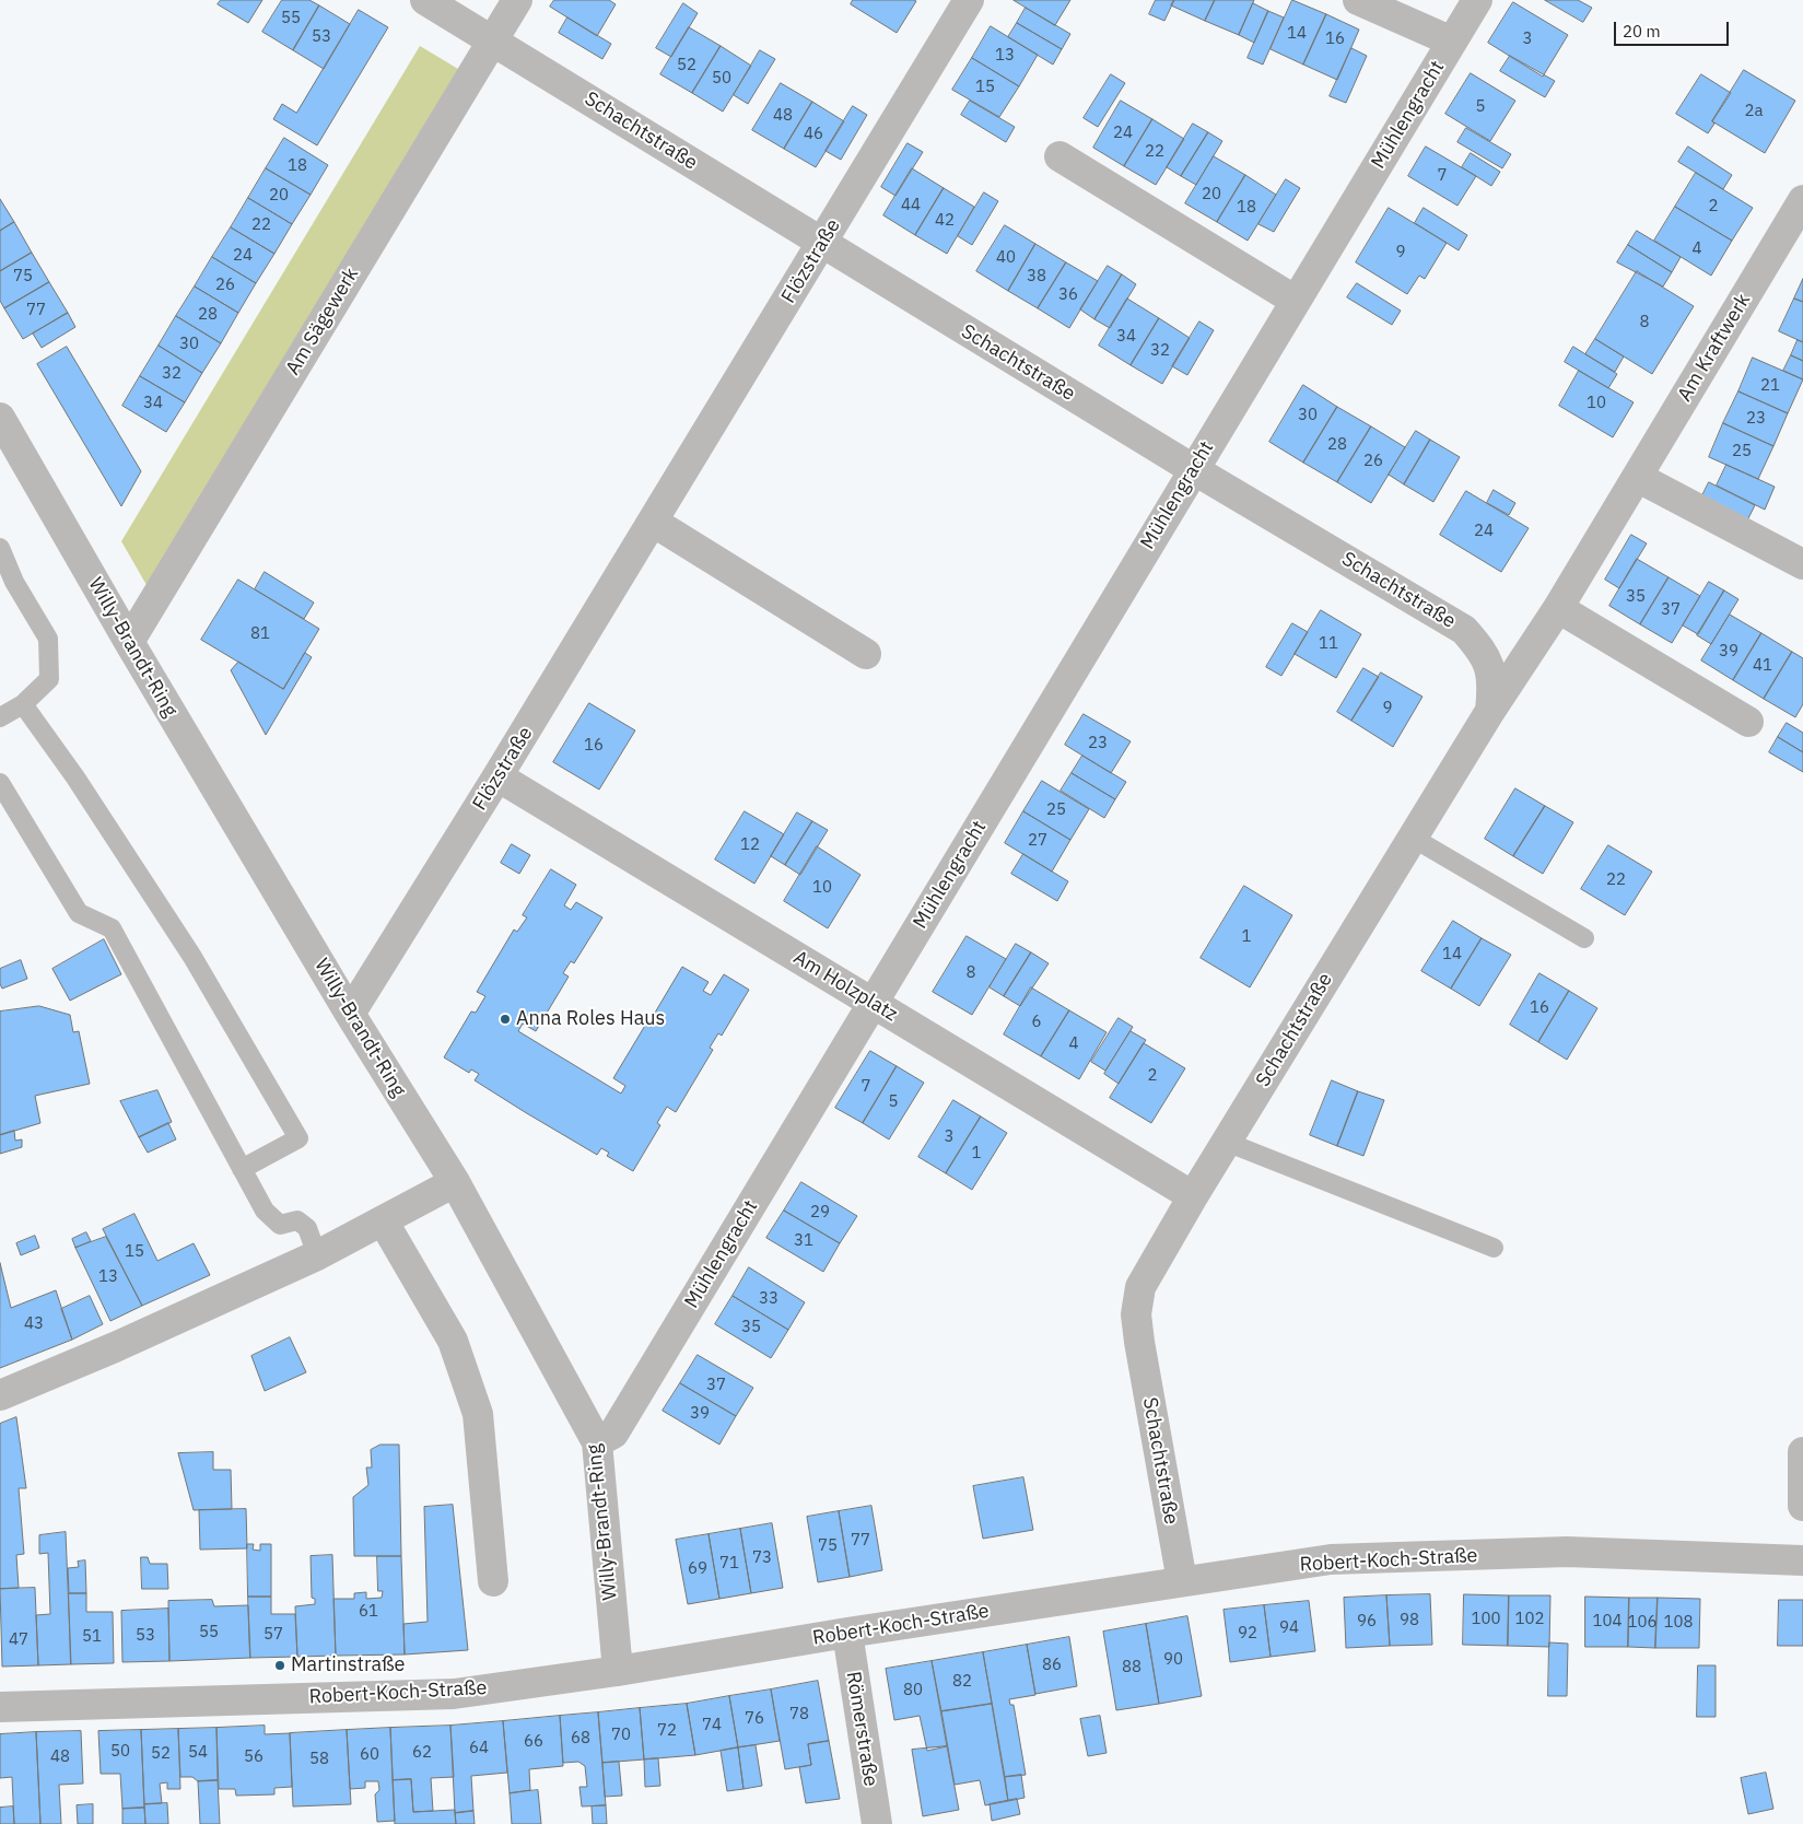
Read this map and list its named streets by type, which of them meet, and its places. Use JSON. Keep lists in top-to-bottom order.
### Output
{
  "streets": {
    "street": [
      "Mühlengracht",
      "Schachtstraße",
      "Flözstraße",
      "Am Sägewerk",
      "Am Kraftwerk",
      "Willy-Brandt-Ring",
      "Am Holzplatz",
      "Robert-Koch-Straße",
      "Römerstraße"
    ]
  },
  "crossings": [
    ["Mühlengracht", "Schachtstraße"],
    ["Mühlengracht", "Willy-Brandt-Ring"],
    ["Mühlengracht", "Am Holzplatz"],
    ["Schachtstraße", "Flözstraße"],
    ["Schachtstraße", "Am Sägewerk"],
    ["Schachtstraße", "Am Kraftwerk"],
    ["Schachtstraße", "Am Holzplatz"],
    ["Schachtstraße", "Robert-Koch-Straße"],
    ["Flözstraße", "Willy-Brandt-Ring"],
    ["Flözstraße", "Am Holzplatz"],
    ["Am Sägewerk", "Willy-Brandt-Ring"],
    ["Willy-Brandt-Ring", "Robert-Koch-Straße"],
    ["Robert-Koch-Straße", "Römerstraße"]
  ],
  "places": ["Anna Roles Haus", "Martinstraße"],
  "house_numbers": [
    "55",
    "14",
    "53",
    "16",
    "3",
    "13",
    "52",
    "50",
    "15",
    "5",
    "2a",
    "48",
    "24",
    "46",
    "22",
    "18",
    "7",
    "20",
    "20",
    "44",
    "2",
    "18",
    "42",
    "22",
    "4",
    "9",
    "24",
    "40",
    "75",
    "38",
    "26",
    "36",
    "77",
    "28",
    "8",
    "34",
    "30",
    "32",
    "32",
    "21",
    "34",
    "10",
    "30",
    "23",
    "28",
    "25",
    "26",
    "24",
    "35",
    "37",
    "81",
    "11",
    "39",
    "41",
    "9",
    "23",
    "16",
    "25",
    "27",
    "12",
    "22",
    "10",
    "1",
    "14",
    "8",
    "16",
    "6",
    "4",
    "2",
    "7",
    "5",
    "3",
    "1",
    "29",
    "31",
    "15",
    "13",
    "33",
    "43",
    "35",
    "37",
    "39",
    "77",
    "75",
    "73",
    "71",
    "69",
    "61",
    "100",
    "102",
    "98",
    "96",
    "104",
    "106",
    "108",
    "94",
    "55",
    "92",
    "57",
    "53",
    "51",
    "47",
    "90",
    "86",
    "88",
    "82",
    "80",
    "78",
    "76",
    "74",
    "72",
    "70",
    "68",
    "66",
    "64",
    "50",
    "54",
    "62",
    "52",
    "60",
    "48",
    "56",
    "58"
  ],
  "scale_bar": "20 m"
}
